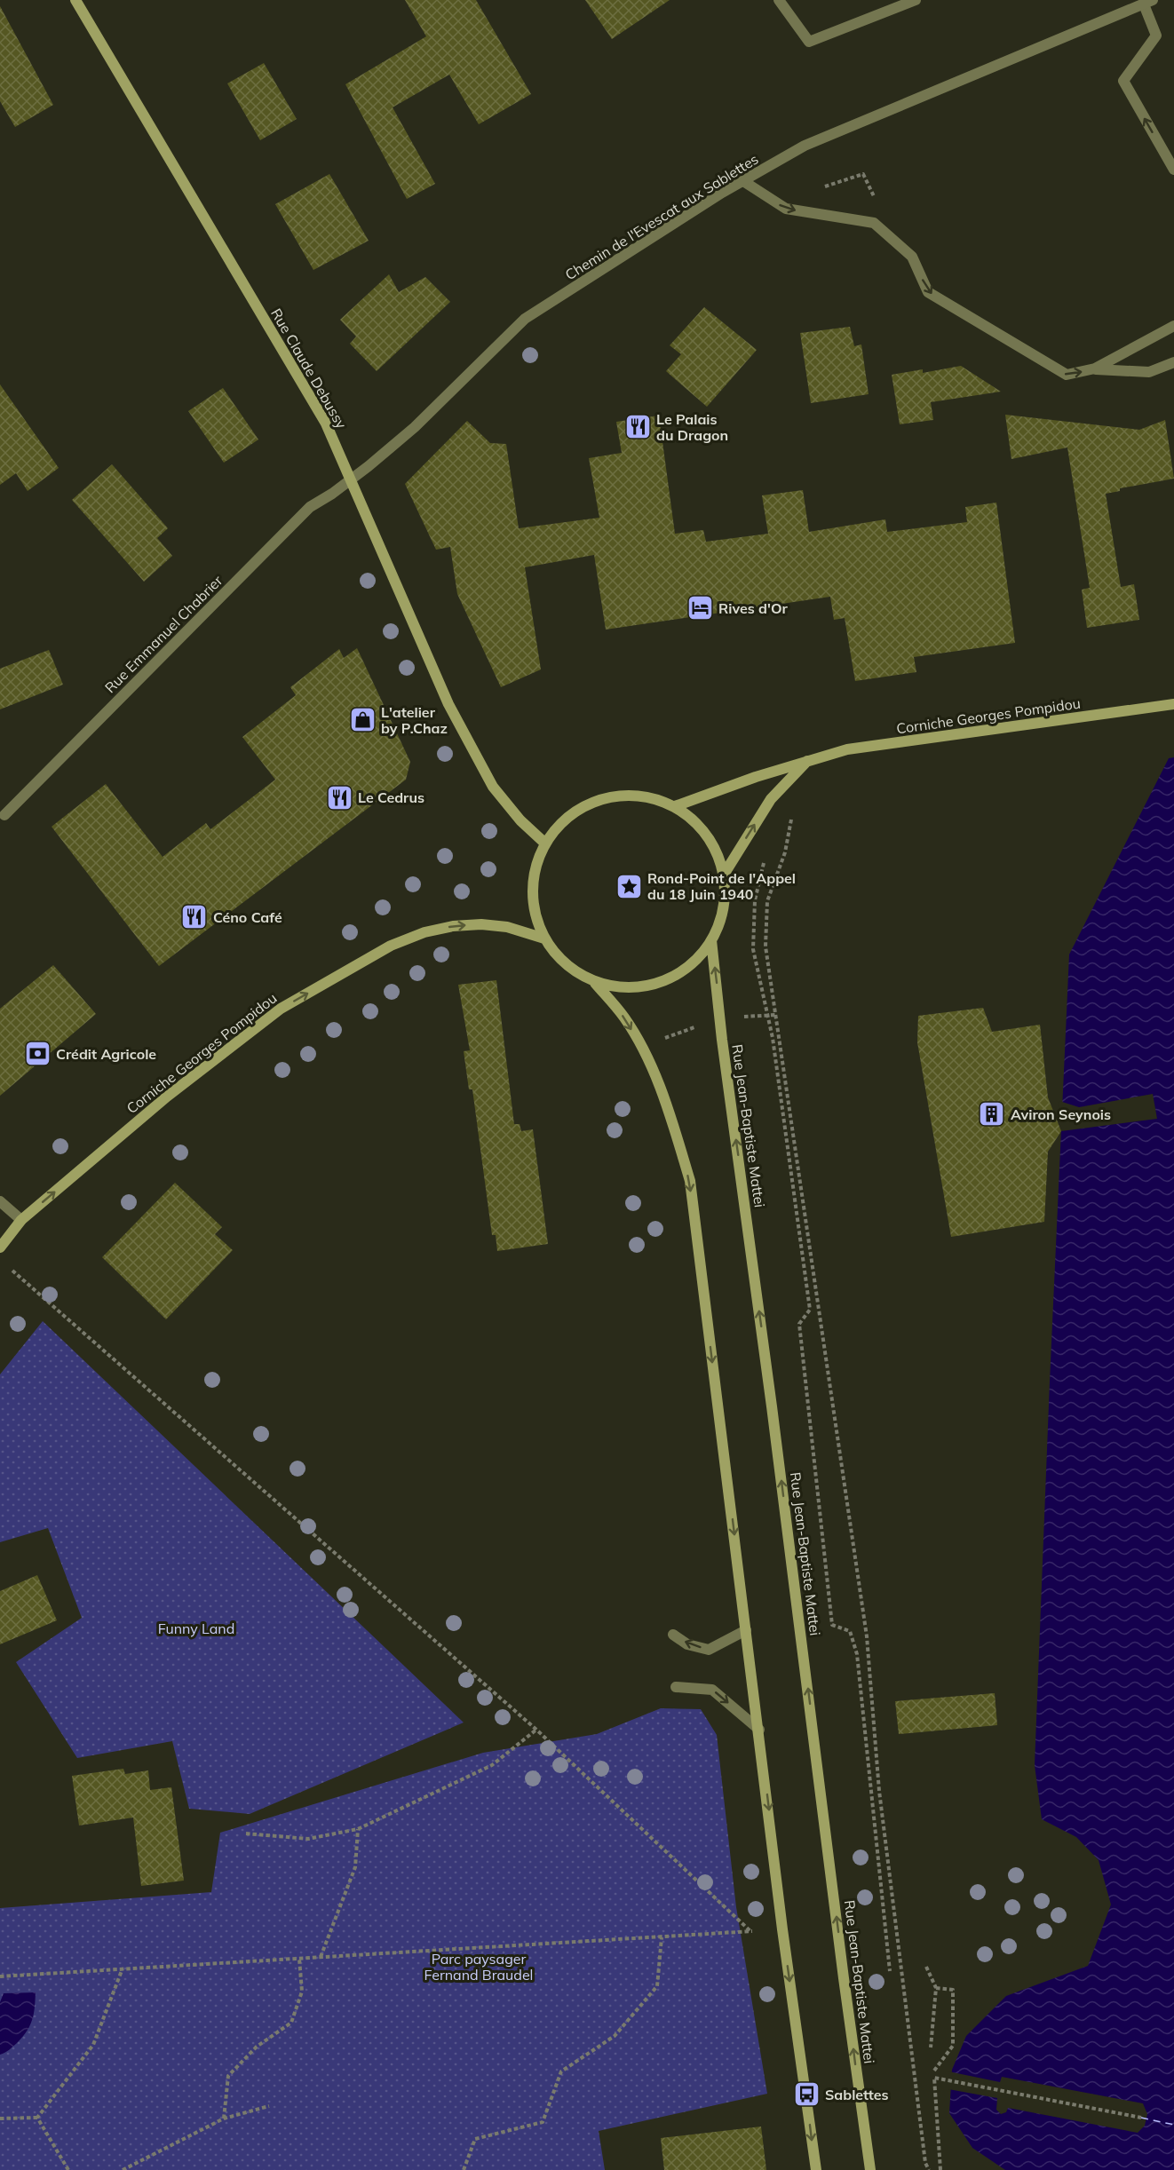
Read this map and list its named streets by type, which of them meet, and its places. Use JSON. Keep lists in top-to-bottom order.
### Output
{
  "streets": {
    "main road": ["Rue Claude Debussy", "Corniche Georges Pompidou", "Rue Jean-Baptiste Mattei"],
    "street": ["Chemin de l'Evescat aux Sablettes", "Rue Emmanuel Chabrier"]
  },
  "crossings": [
    ["Chemin de l'Evescat aux Sablettes", "Rue Claude Debussy"],
    ["Chemin de l'Evescat aux Sablettes", "Rue Emmanuel Chabrier"],
    ["Rue Claude Debussy", "Rue Emmanuel Chabrier"]
  ],
  "one_way": ["Corniche Georges Pompidou"],
  "parks": ["Funny Land", "Parc paysager Fernand Braudel"],
  "places": {
    "restaurant": ["Le Palais du Dragon", "Le Cedrus", "Céno Café"],
    "hotel": ["Rives d'Or"],
    "shop": ["L'atelier by P.Chaz"],
    "place": ["Rond-Point de l'Appel du 18 Juin 1940"],
    "bank": ["Crédit Agricole"],
    "building": ["Aviron Seynois"],
    "bus stop": ["Sablettes"]
  }
}
